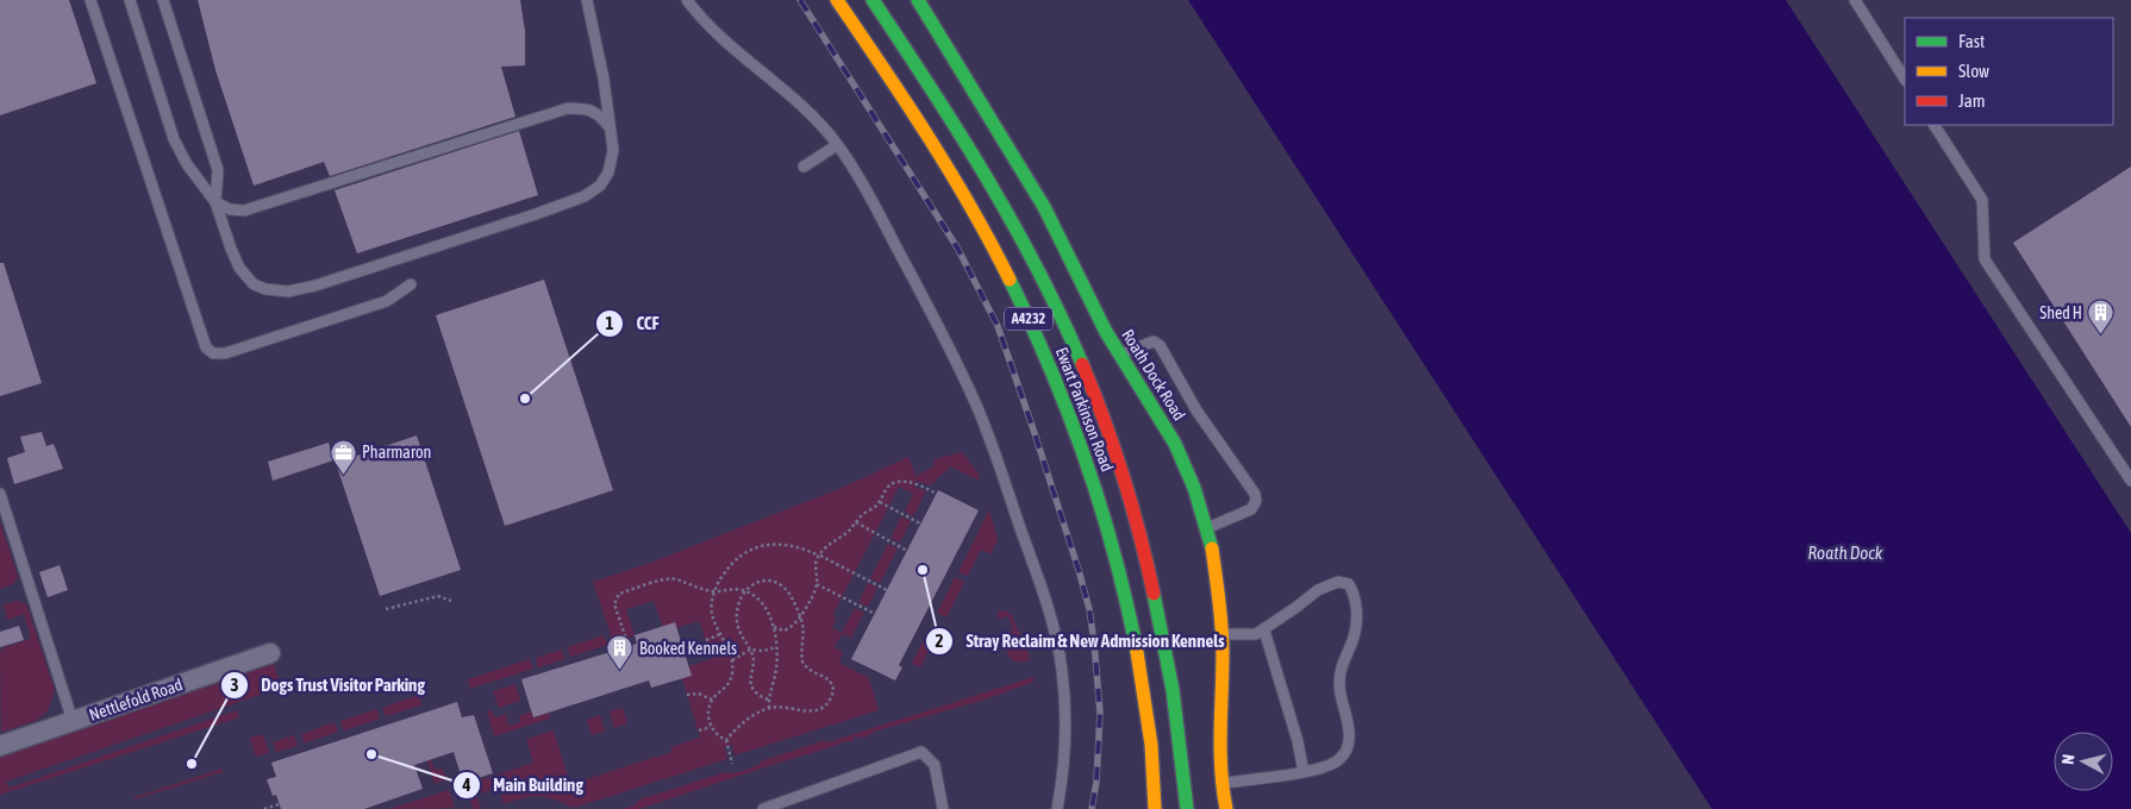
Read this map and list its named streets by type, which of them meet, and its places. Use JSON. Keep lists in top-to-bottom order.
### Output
{
  "streets": {
    "main road": ["A4232", "Roath Dock Road", "Ewart Parkinson Road"],
    "street": ["Nettlefold Road"]
  },
  "water": ["Roath Dock"],
  "places": {
    "building": ["Shed H", "Booked Kennels"],
    "other": [
      "CCF",
      "Stray Reclaim & New Admission Kennels",
      "Main Building",
      "Dogs Trust Visitor Parking"
    ],
    "office": ["Pharmaron"]
  },
  "legend": ["Fast", "Slow", "Jam"],
  "north": "left"
}
